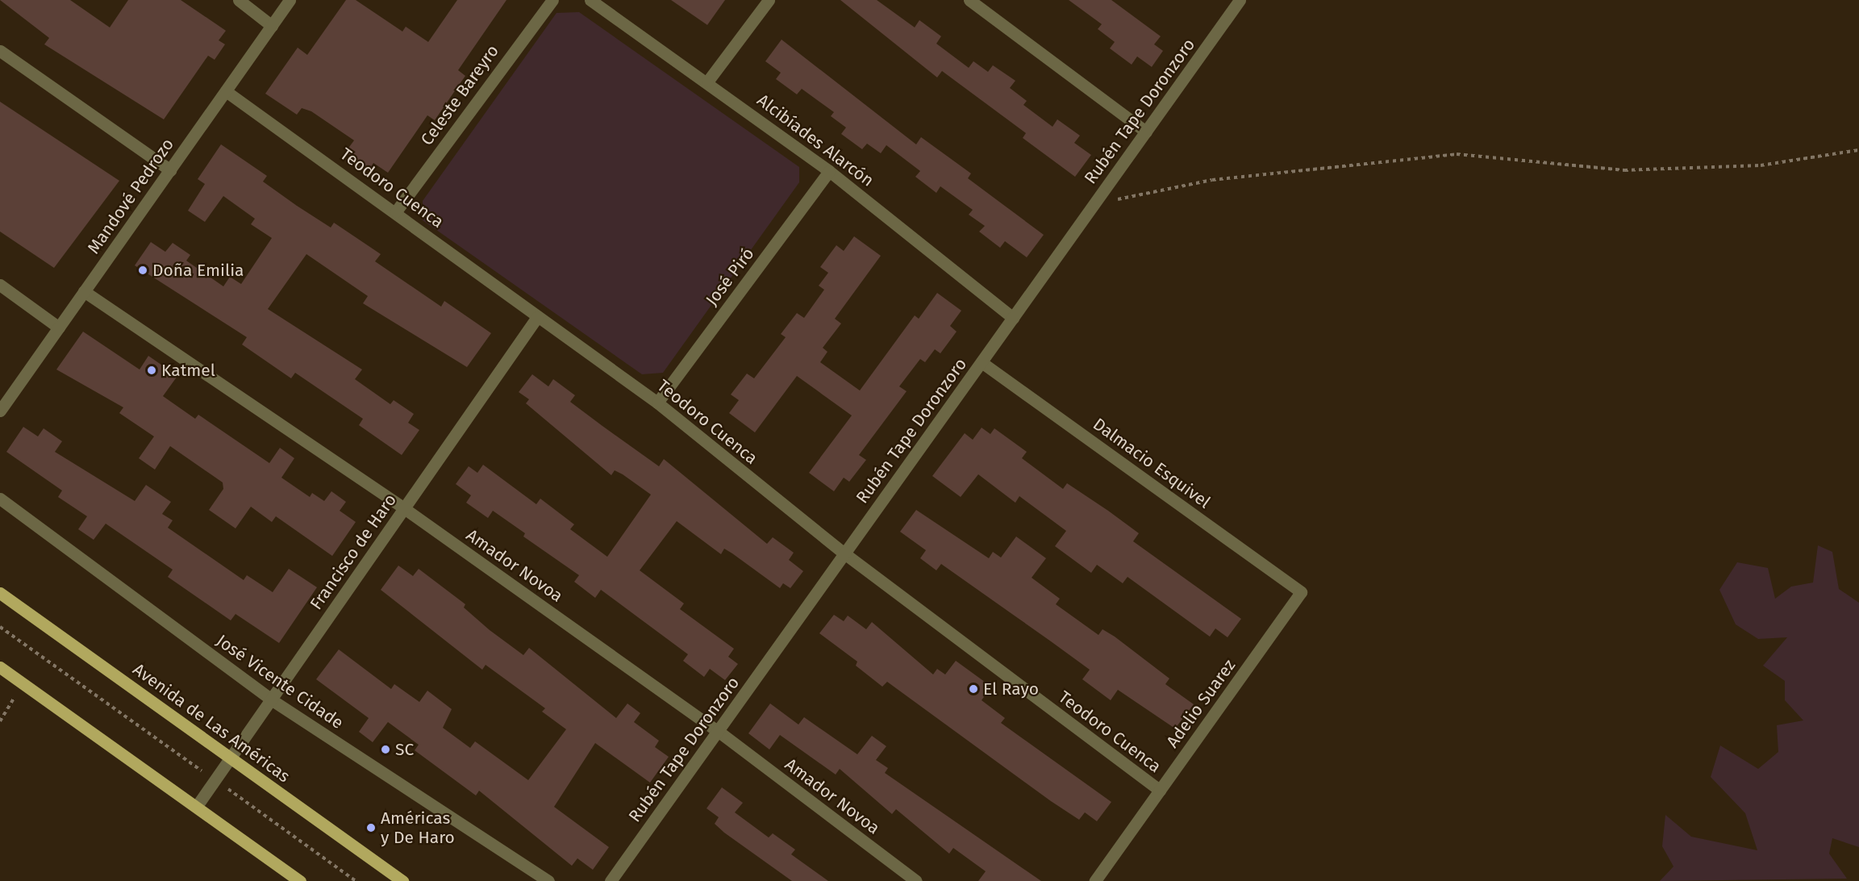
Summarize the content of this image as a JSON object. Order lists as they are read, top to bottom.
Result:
{
  "streets": {
    "main road": ["Avenida de Las Américas"],
    "street": [
      "Celeste Bareyro",
      "Rubén Tape Doronzoro",
      "Alcibíades Alarcón",
      "Teodoro Cuenca",
      "Mandové Pedrozo",
      "José Piró",
      "Dalmacio Esquivel",
      "Francisco de Haro",
      "Amador Novoa",
      "José Vicente Cidade",
      "Adelio Suarez"
    ]
  },
  "crossings": [
    ["Celeste Bareyro", "Teodoro Cuenca"],
    ["Rubén Tape Doronzoro", "Alcibíades Alarcón"],
    ["Rubén Tape Doronzoro", "Teodoro Cuenca"],
    ["Rubén Tape Doronzoro", "Dalmacio Esquivel"],
    ["Rubén Tape Doronzoro", "Amador Novoa"],
    ["Alcibíades Alarcón", "José Piró"],
    ["Teodoro Cuenca", "Mandové Pedrozo"],
    ["Teodoro Cuenca", "José Piró"],
    ["Teodoro Cuenca", "Francisco de Haro"],
    ["Teodoro Cuenca", "Adelio Suarez"],
    ["Mandové Pedrozo", "Amador Novoa"],
    ["Dalmacio Esquivel", "Adelio Suarez"],
    ["Francisco de Haro", "Amador Novoa"],
    ["Francisco de Haro", "José Vicente Cidade"],
    ["Francisco de Haro", "Avenida de Las Américas"]
  ],
  "places": [
    "Doña Emilia",
    "Katmel",
    "El Rayo",
    "SC",
    "Américas y De Haro"
  ]
}
